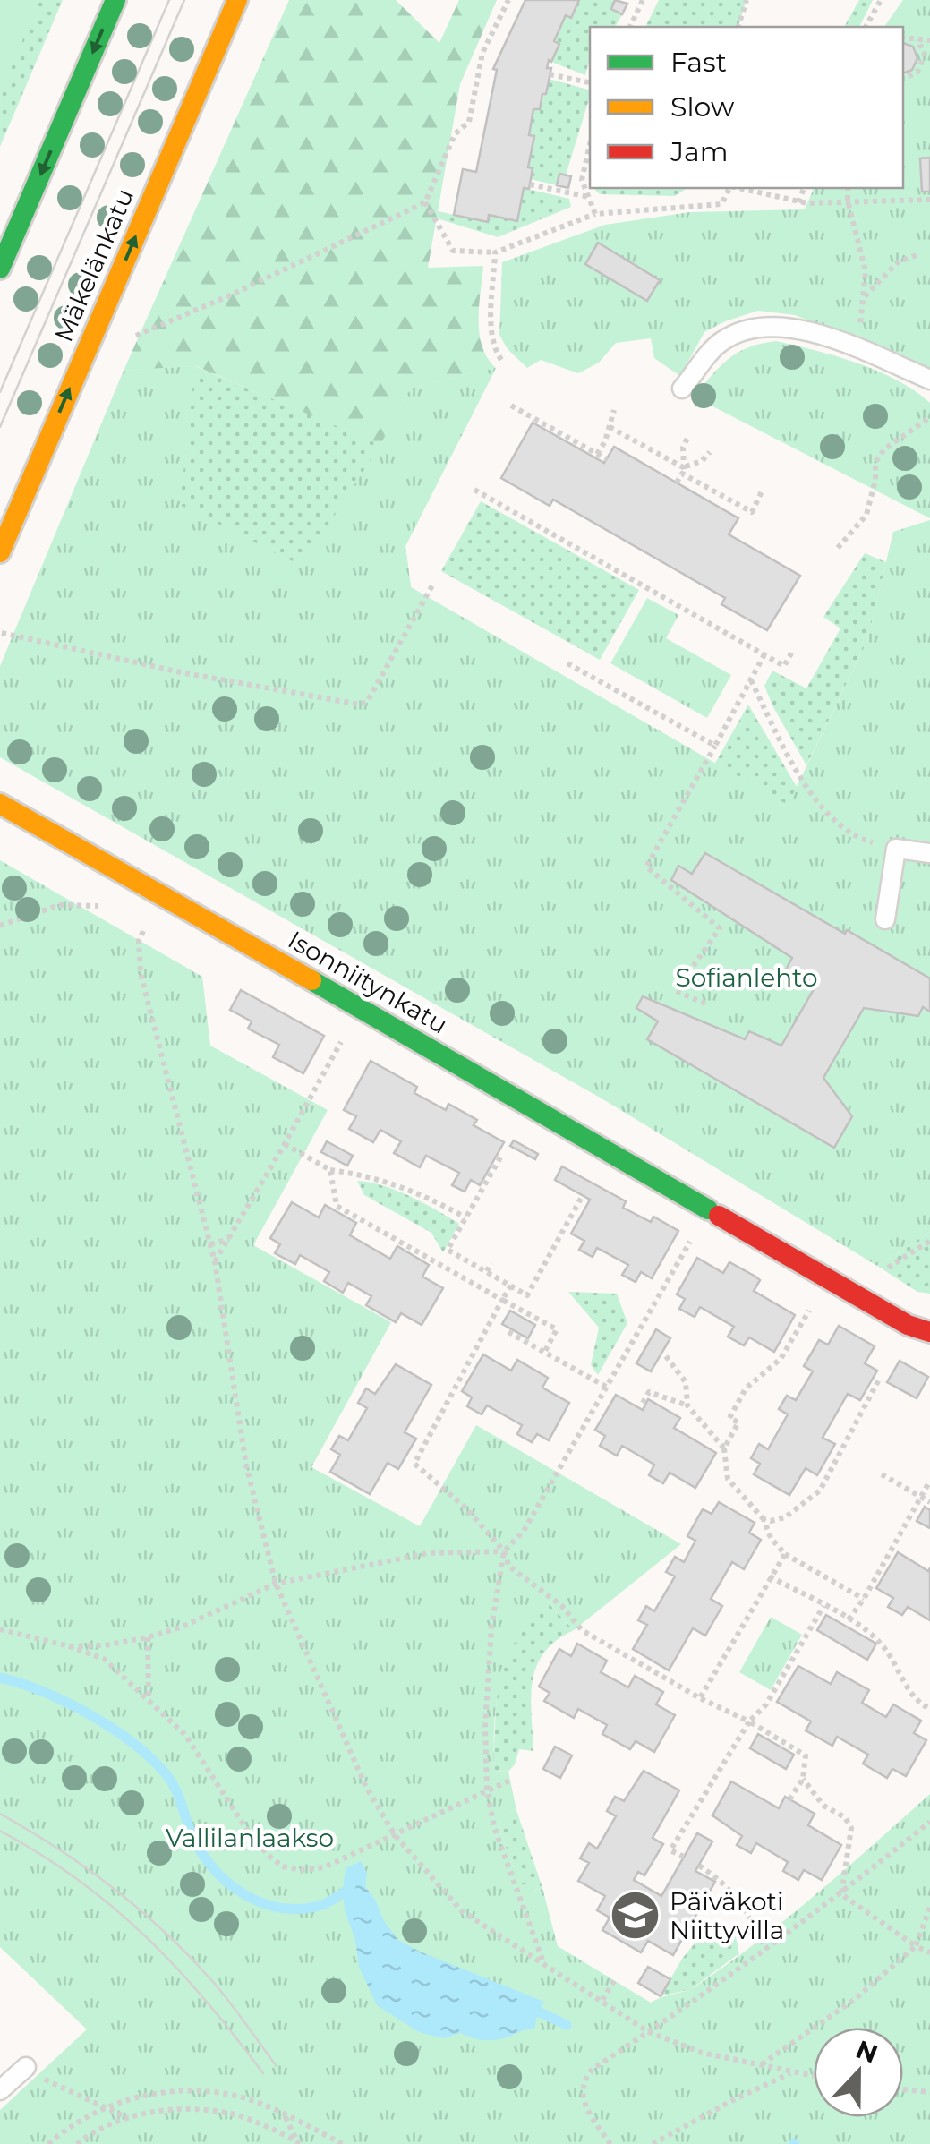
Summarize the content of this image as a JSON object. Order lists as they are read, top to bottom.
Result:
{
  "streets": {
    "street": ["Mäkelänkatu", "Isonniitynkatu"]
  },
  "parks": ["Sofianlehto", "Vallilanlaakso"],
  "places": {
    "school or university": ["Päiväkoti Niittyvilla"]
  },
  "legend": ["Fast", "Slow", "Jam"],
  "north": "top"
}
